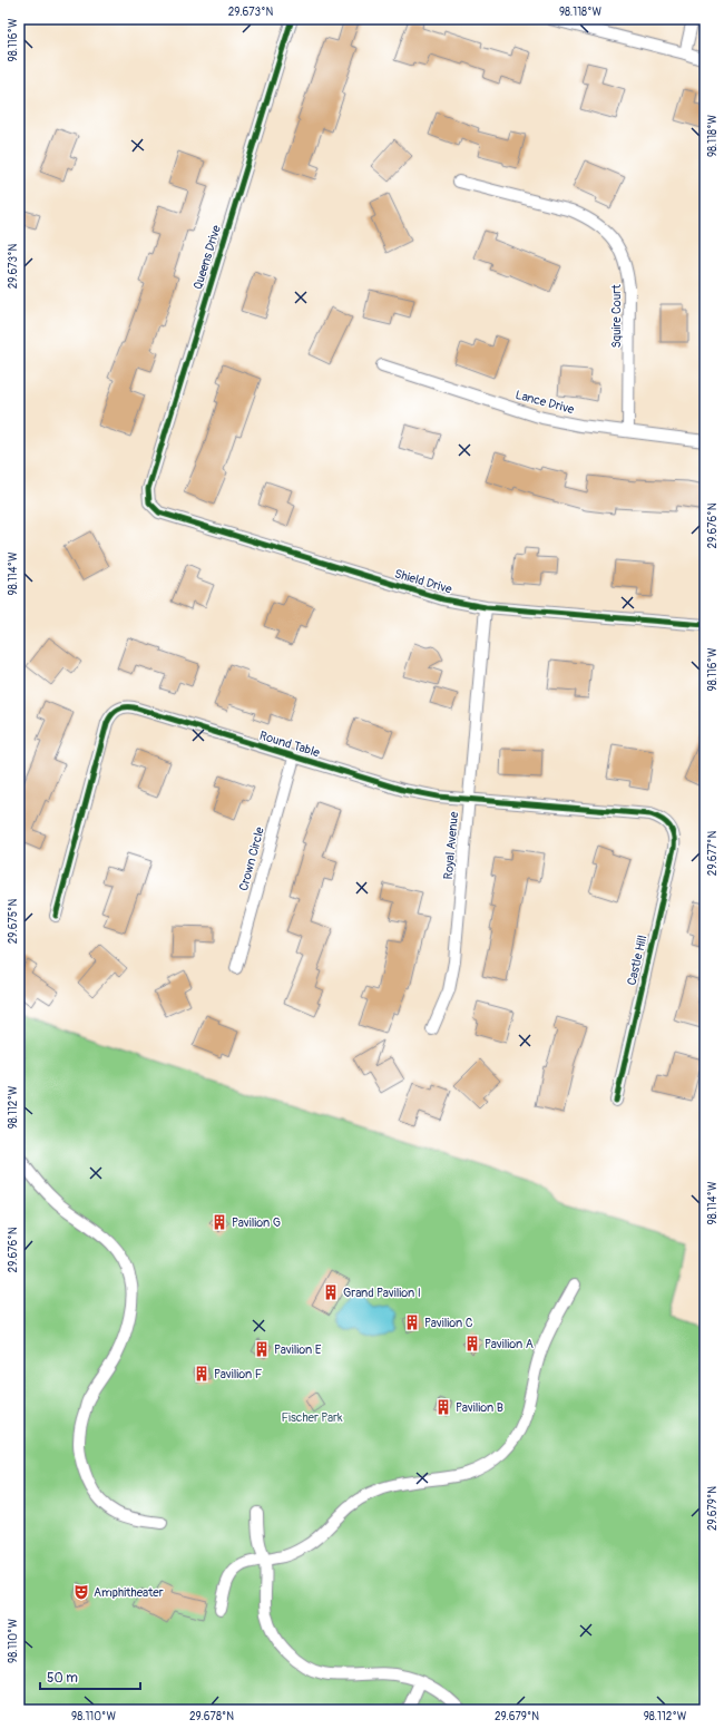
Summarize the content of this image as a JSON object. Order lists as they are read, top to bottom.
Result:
{
  "streets": {
    "street": [
      "Queens Drive",
      "Squire Court",
      "Lance Drive",
      "Shield Drive",
      "Round Table",
      "Royal Avenue",
      "Crown Circle",
      "Castle Hill"
    ]
  },
  "crossings": [
    ["Queens Drive", "Shield Drive"],
    ["Squire Court", "Lance Drive"],
    ["Shield Drive", "Royal Avenue"],
    ["Round Table", "Royal Avenue"],
    ["Round Table", "Crown Circle"],
    ["Round Table", "Castle Hill"]
  ],
  "parks": ["Fischer Park"],
  "places": {
    "building": [
      "Pavilion G",
      "Grand Pavilion I",
      "Pavilion C",
      "Pavilion A",
      "Pavilion E",
      "Pavilion F",
      "Pavilion B"
    ],
    "theatre": ["Amphitheater"]
  },
  "scale_bar": "50 m",
  "coordinates": [
    "29.673°N",
    "98.118°W",
    "98.116°W",
    "29.676°N",
    "98.114°W",
    "29.677°N",
    "29.675°N",
    "98.112°W",
    "29.679°N",
    "98.110°W",
    "29.678°N"
  ]
}
